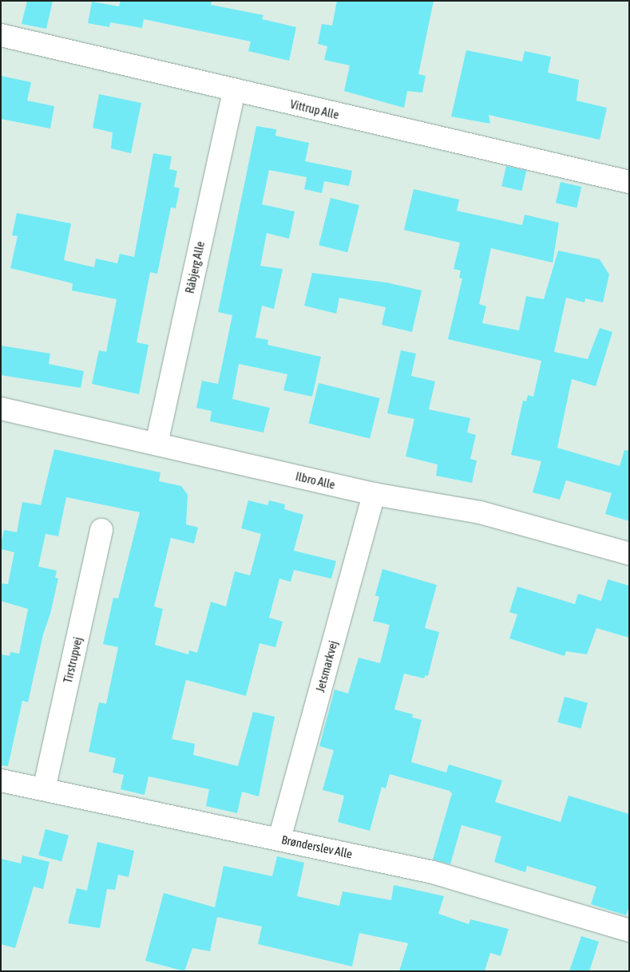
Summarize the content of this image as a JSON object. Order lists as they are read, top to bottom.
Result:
{
  "streets": {
    "street": [
      "Vittrup Alle",
      "Råbjerg Alle",
      "Ilbro Alle",
      "Tirstrupvej",
      "Jetsmarkvej",
      "Brønderslev Alle"
    ]
  },
  "crossings": [
    ["Vittrup Alle", "Råbjerg Alle"],
    ["Råbjerg Alle", "Ilbro Alle"],
    ["Ilbro Alle", "Jetsmarkvej"],
    ["Tirstrupvej", "Brønderslev Alle"],
    ["Jetsmarkvej", "Brønderslev Alle"]
  ]
}
